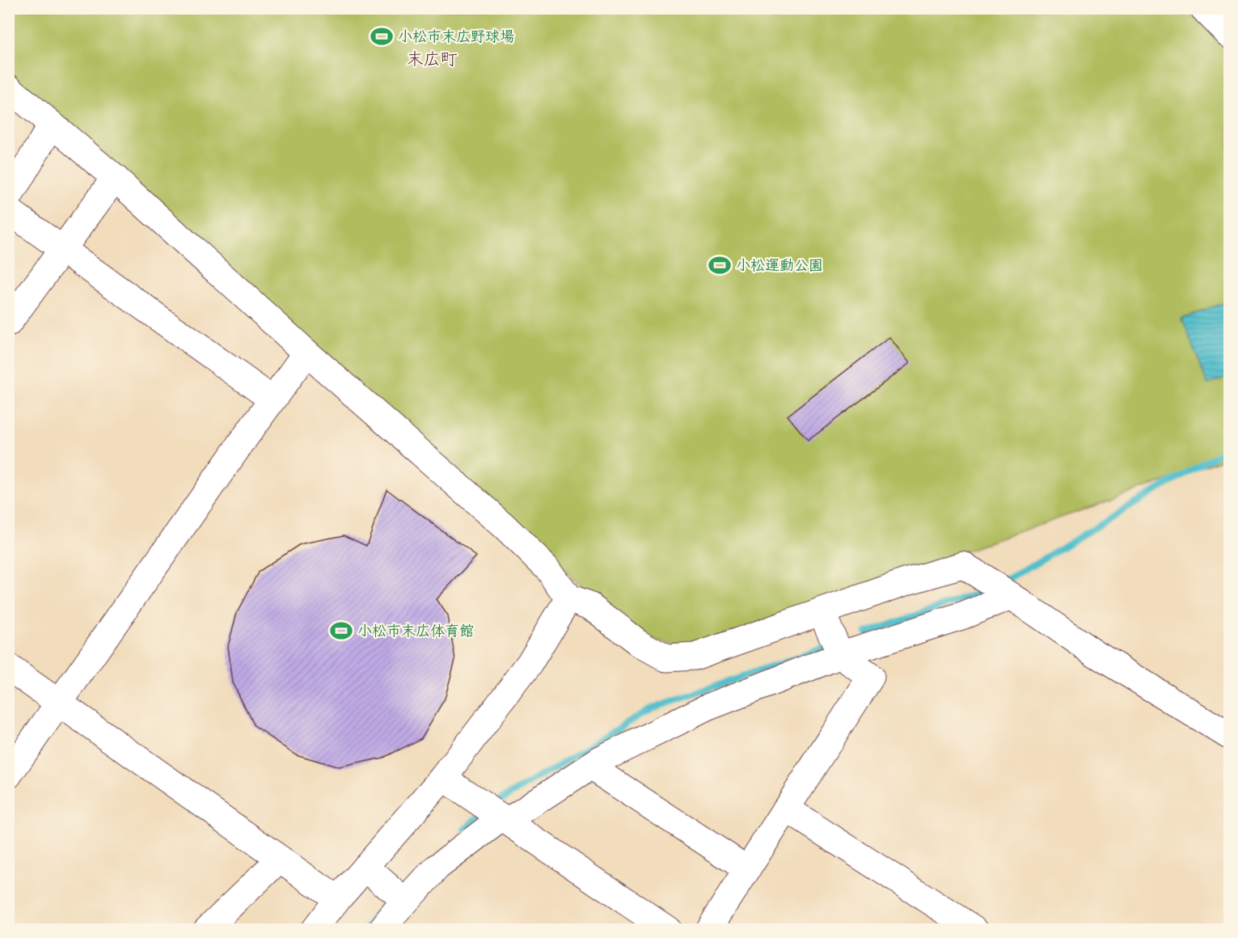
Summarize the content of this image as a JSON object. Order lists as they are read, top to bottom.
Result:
{
  "districts": ["末広町"],
  "places": {
    "sports": ["小松市末広野球場", "小松運動公園", "小松市末広体育館"]
  }
}
